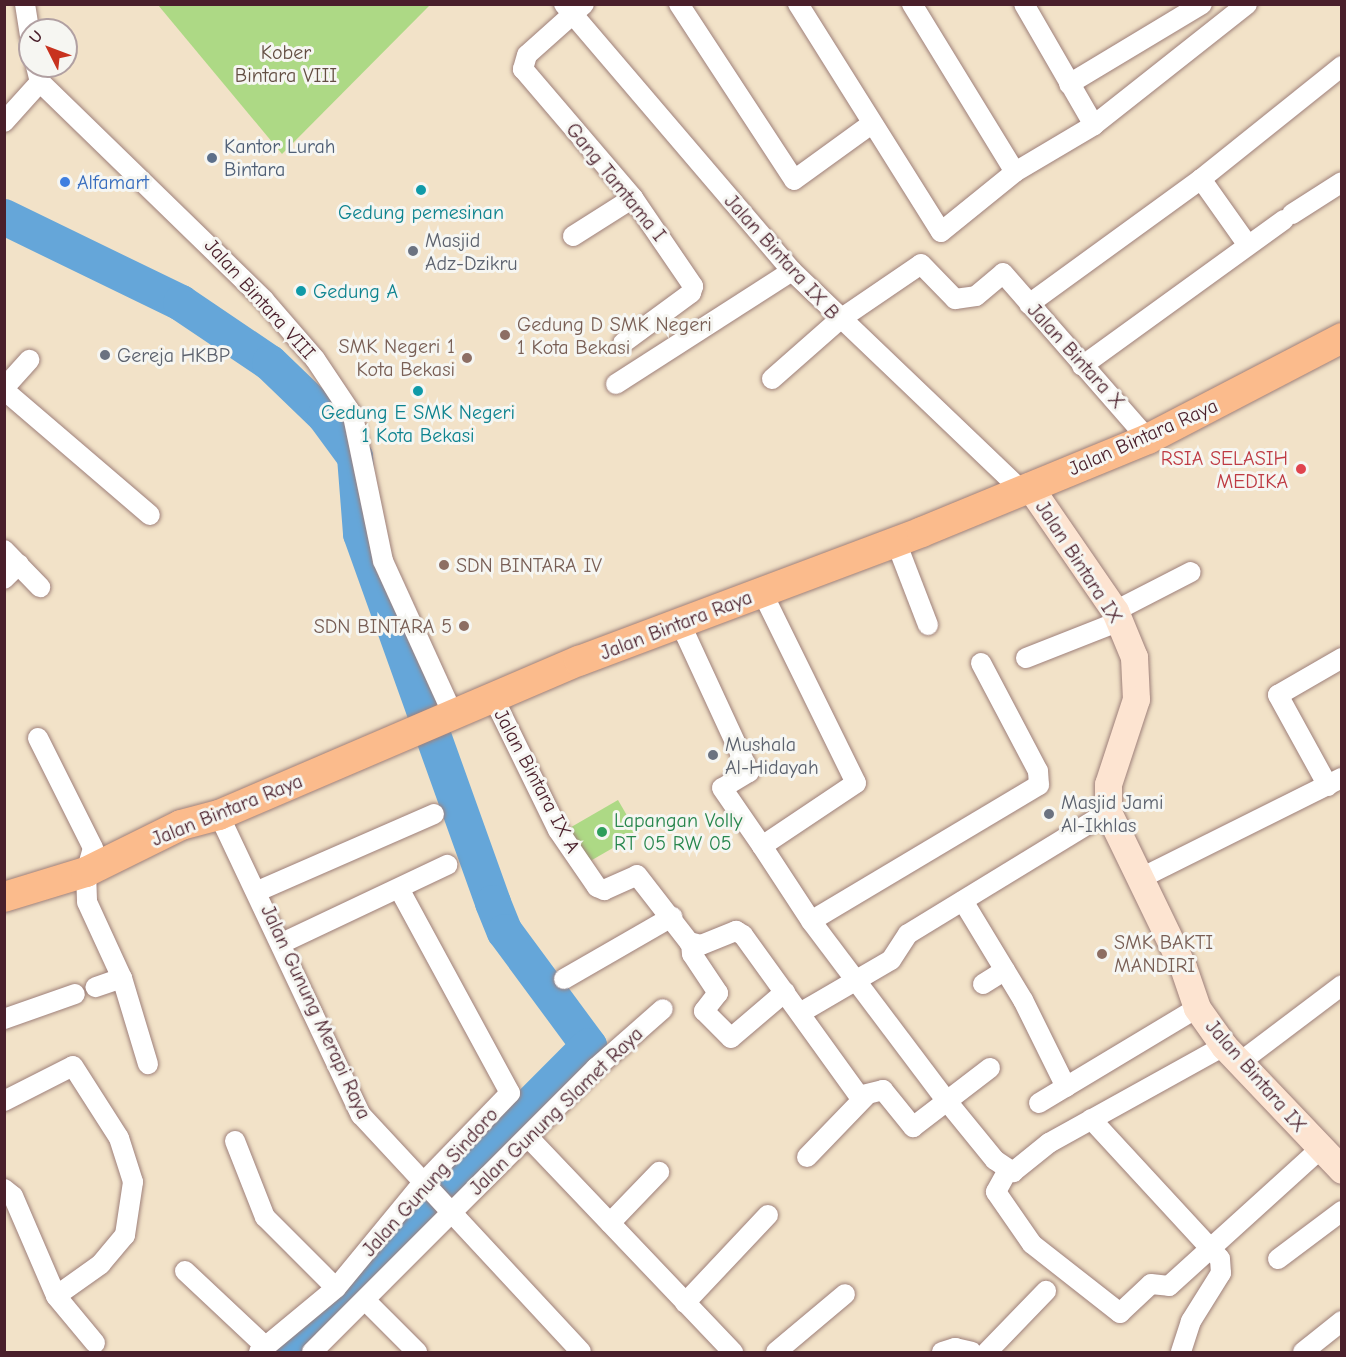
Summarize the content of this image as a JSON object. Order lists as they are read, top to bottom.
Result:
{
  "streets": {
    "main road": ["Jalan Bintara Raya"],
    "street": [
      "Gang Tamtama I",
      "Jalan Bintara IX B",
      "Jalan Bintara VIII",
      "Jalan Bintara X",
      "Jalan Bintara IX",
      "Jalan Bintara IX A",
      "Jalan Gunung Merapi Raya",
      "Jalan Gunung Slamet Raya",
      "Jalan Gunung Sindoro"
    ]
  },
  "crossings": [
    ["Gang Tamtama I", "Jalan Bintara IX B"],
    ["Jalan Bintara IX B", "Jalan Bintara X"],
    ["Jalan Bintara IX B", "Jalan Bintara Raya"],
    ["Jalan Bintara IX B", "Jalan Bintara IX"],
    ["Jalan Bintara VIII", "Jalan Bintara Raya"],
    ["Jalan Bintara X", "Jalan Bintara Raya"],
    ["Jalan Bintara Raya", "Jalan Bintara IX"],
    ["Jalan Bintara Raya", "Jalan Bintara IX A"],
    ["Jalan Bintara Raya", "Jalan Gunung Merapi Raya"],
    ["Jalan Gunung Merapi Raya", "Jalan Gunung Slamet Raya"],
    ["Jalan Gunung Merapi Raya", "Jalan Gunung Sindoro"]
  ],
  "parks": ["Kober Bintara VIII"],
  "places": [
    "Kantor Lurah Bintara",
    "Alfamart",
    "Gedung pemesinan",
    "Masjid Adz-Dzikru",
    "Gedung A",
    "Gedung D SMK Negeri 1 Kota Bekasi",
    "Gereja HKBP",
    "SMK Negeri 1 Kota Bekasi",
    "Gedung E SMK Negeri 1 Kota Bekasi",
    "RSIA SELASIH MEDIKA",
    "SDN BINTARA IV",
    "SDN BINTARA 5",
    "Mushala Al-Hidayah",
    "Masjid Jami Al-Ikhlas",
    "Lapangan Volly RT 05 RW 05",
    "SMK BAKTI MANDIRI"
  ],
  "north": "top left"
}
